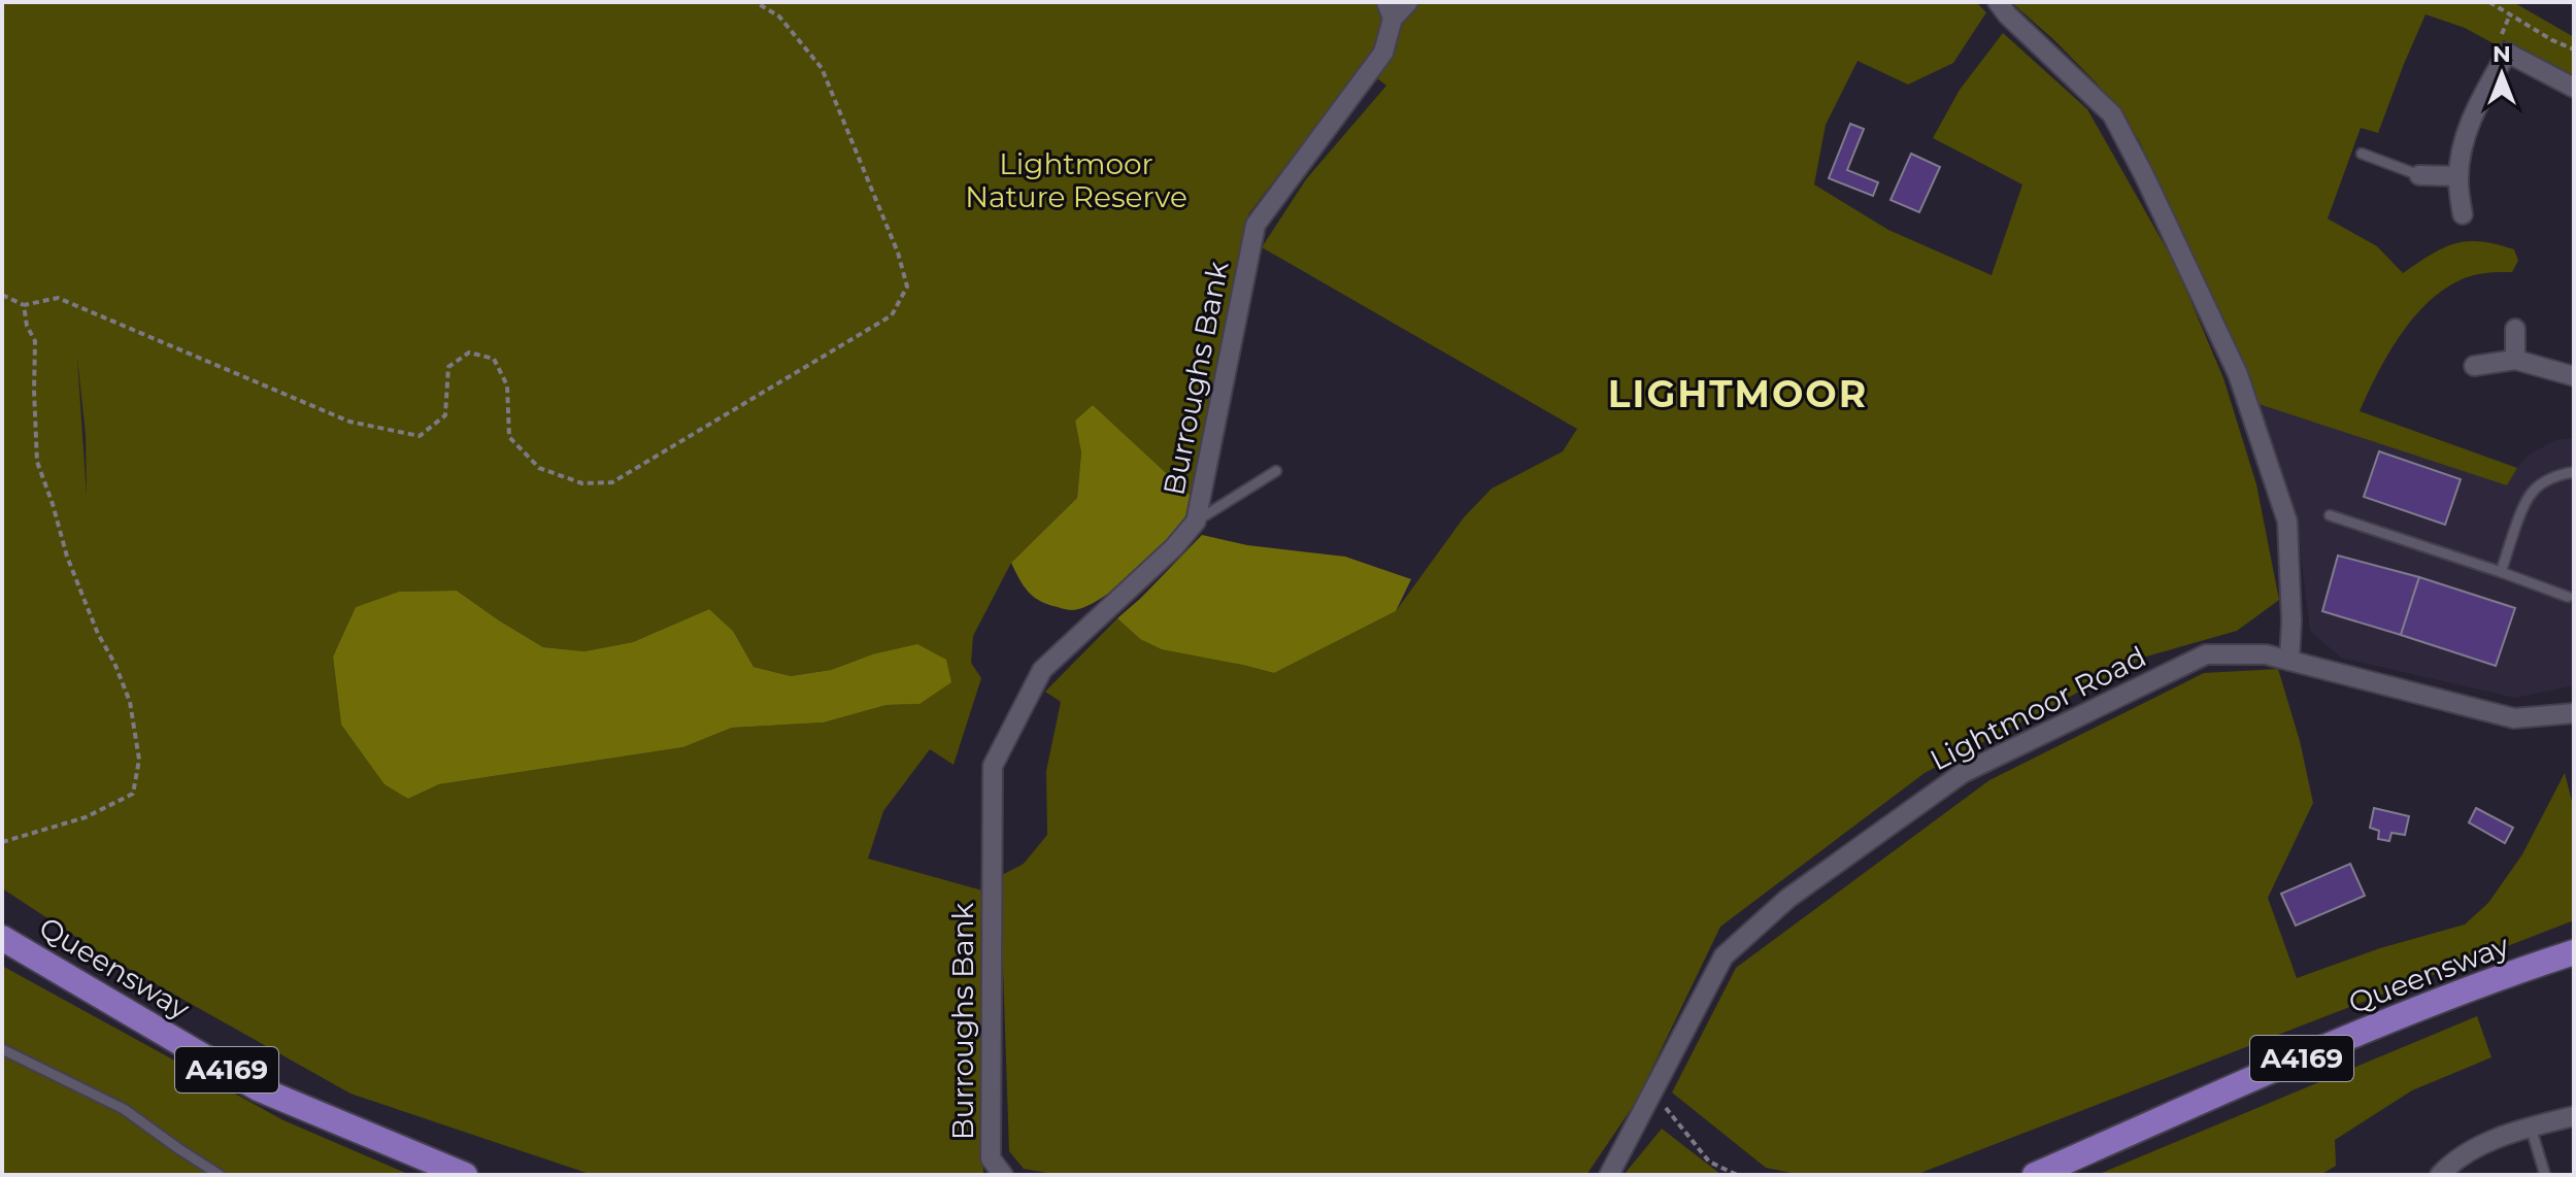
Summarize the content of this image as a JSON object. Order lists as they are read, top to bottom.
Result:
{
  "streets": {
    "main road": ["Queensway", "A4169"],
    "street": ["Burroughs Bank", "Lightmoor Road"]
  },
  "districts": ["LIGHTMOOR"],
  "parks": ["Lightmoor Nature Reserve"],
  "north": "top"
}
